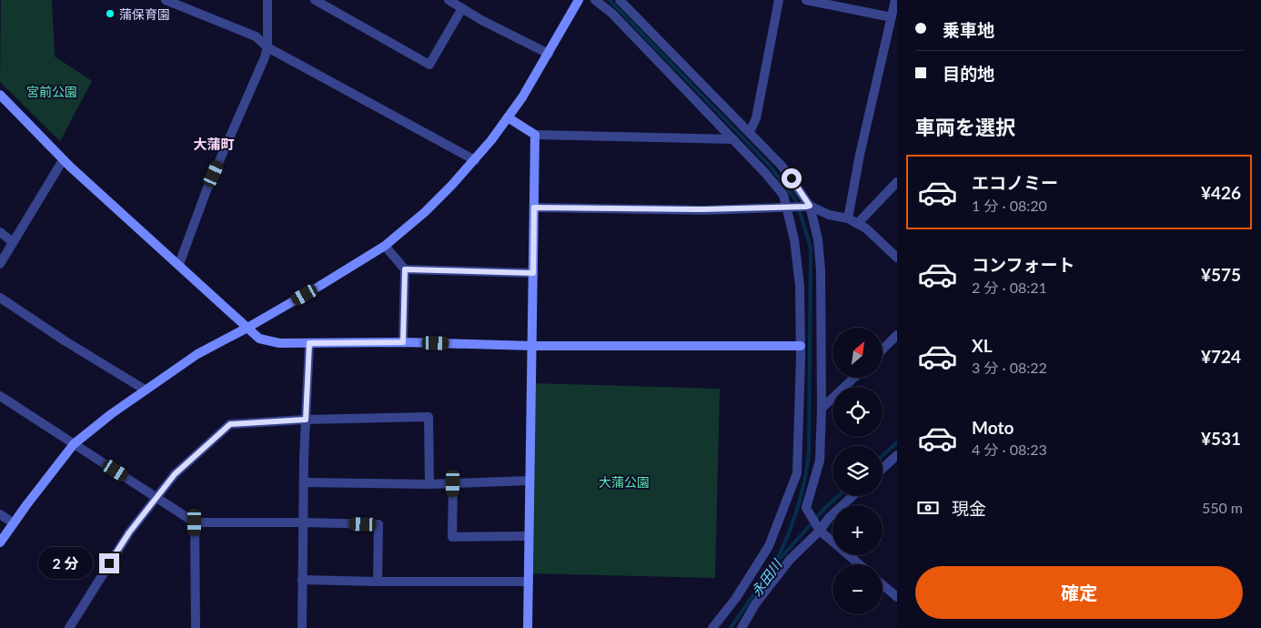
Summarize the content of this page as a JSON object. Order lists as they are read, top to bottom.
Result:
{
  "districts": ["大蒲町"],
  "water": ["永田川"],
  "parks": ["宮前公園", "大蒲公園"],
  "places": ["蒲保育園"],
  "north": "top right",
  "page": {
    "banner": ["乗車地", "目的地"],
    "heading": "車両を選択",
    "list": [
      {
        "name": "エコノミー",
        "note": "1 分 · 08:20",
        "value": "¥426"
      },
      {
        "name": "コンフォート",
        "note": "2 分 · 08:21",
        "value": "¥575"
      },
      {
        "name": "XL",
        "note": "3 分 · 08:22",
        "value": "¥724"
      },
      {
        "name": "Moto",
        "note": "4 分 · 08:23",
        "value": "¥531"
      }
    ],
    "map_buttons": ["+", "−"],
    "pay": ["現金", "550 m"],
    "bubble": "2 分",
    "buttons": "確定"
  }
}
